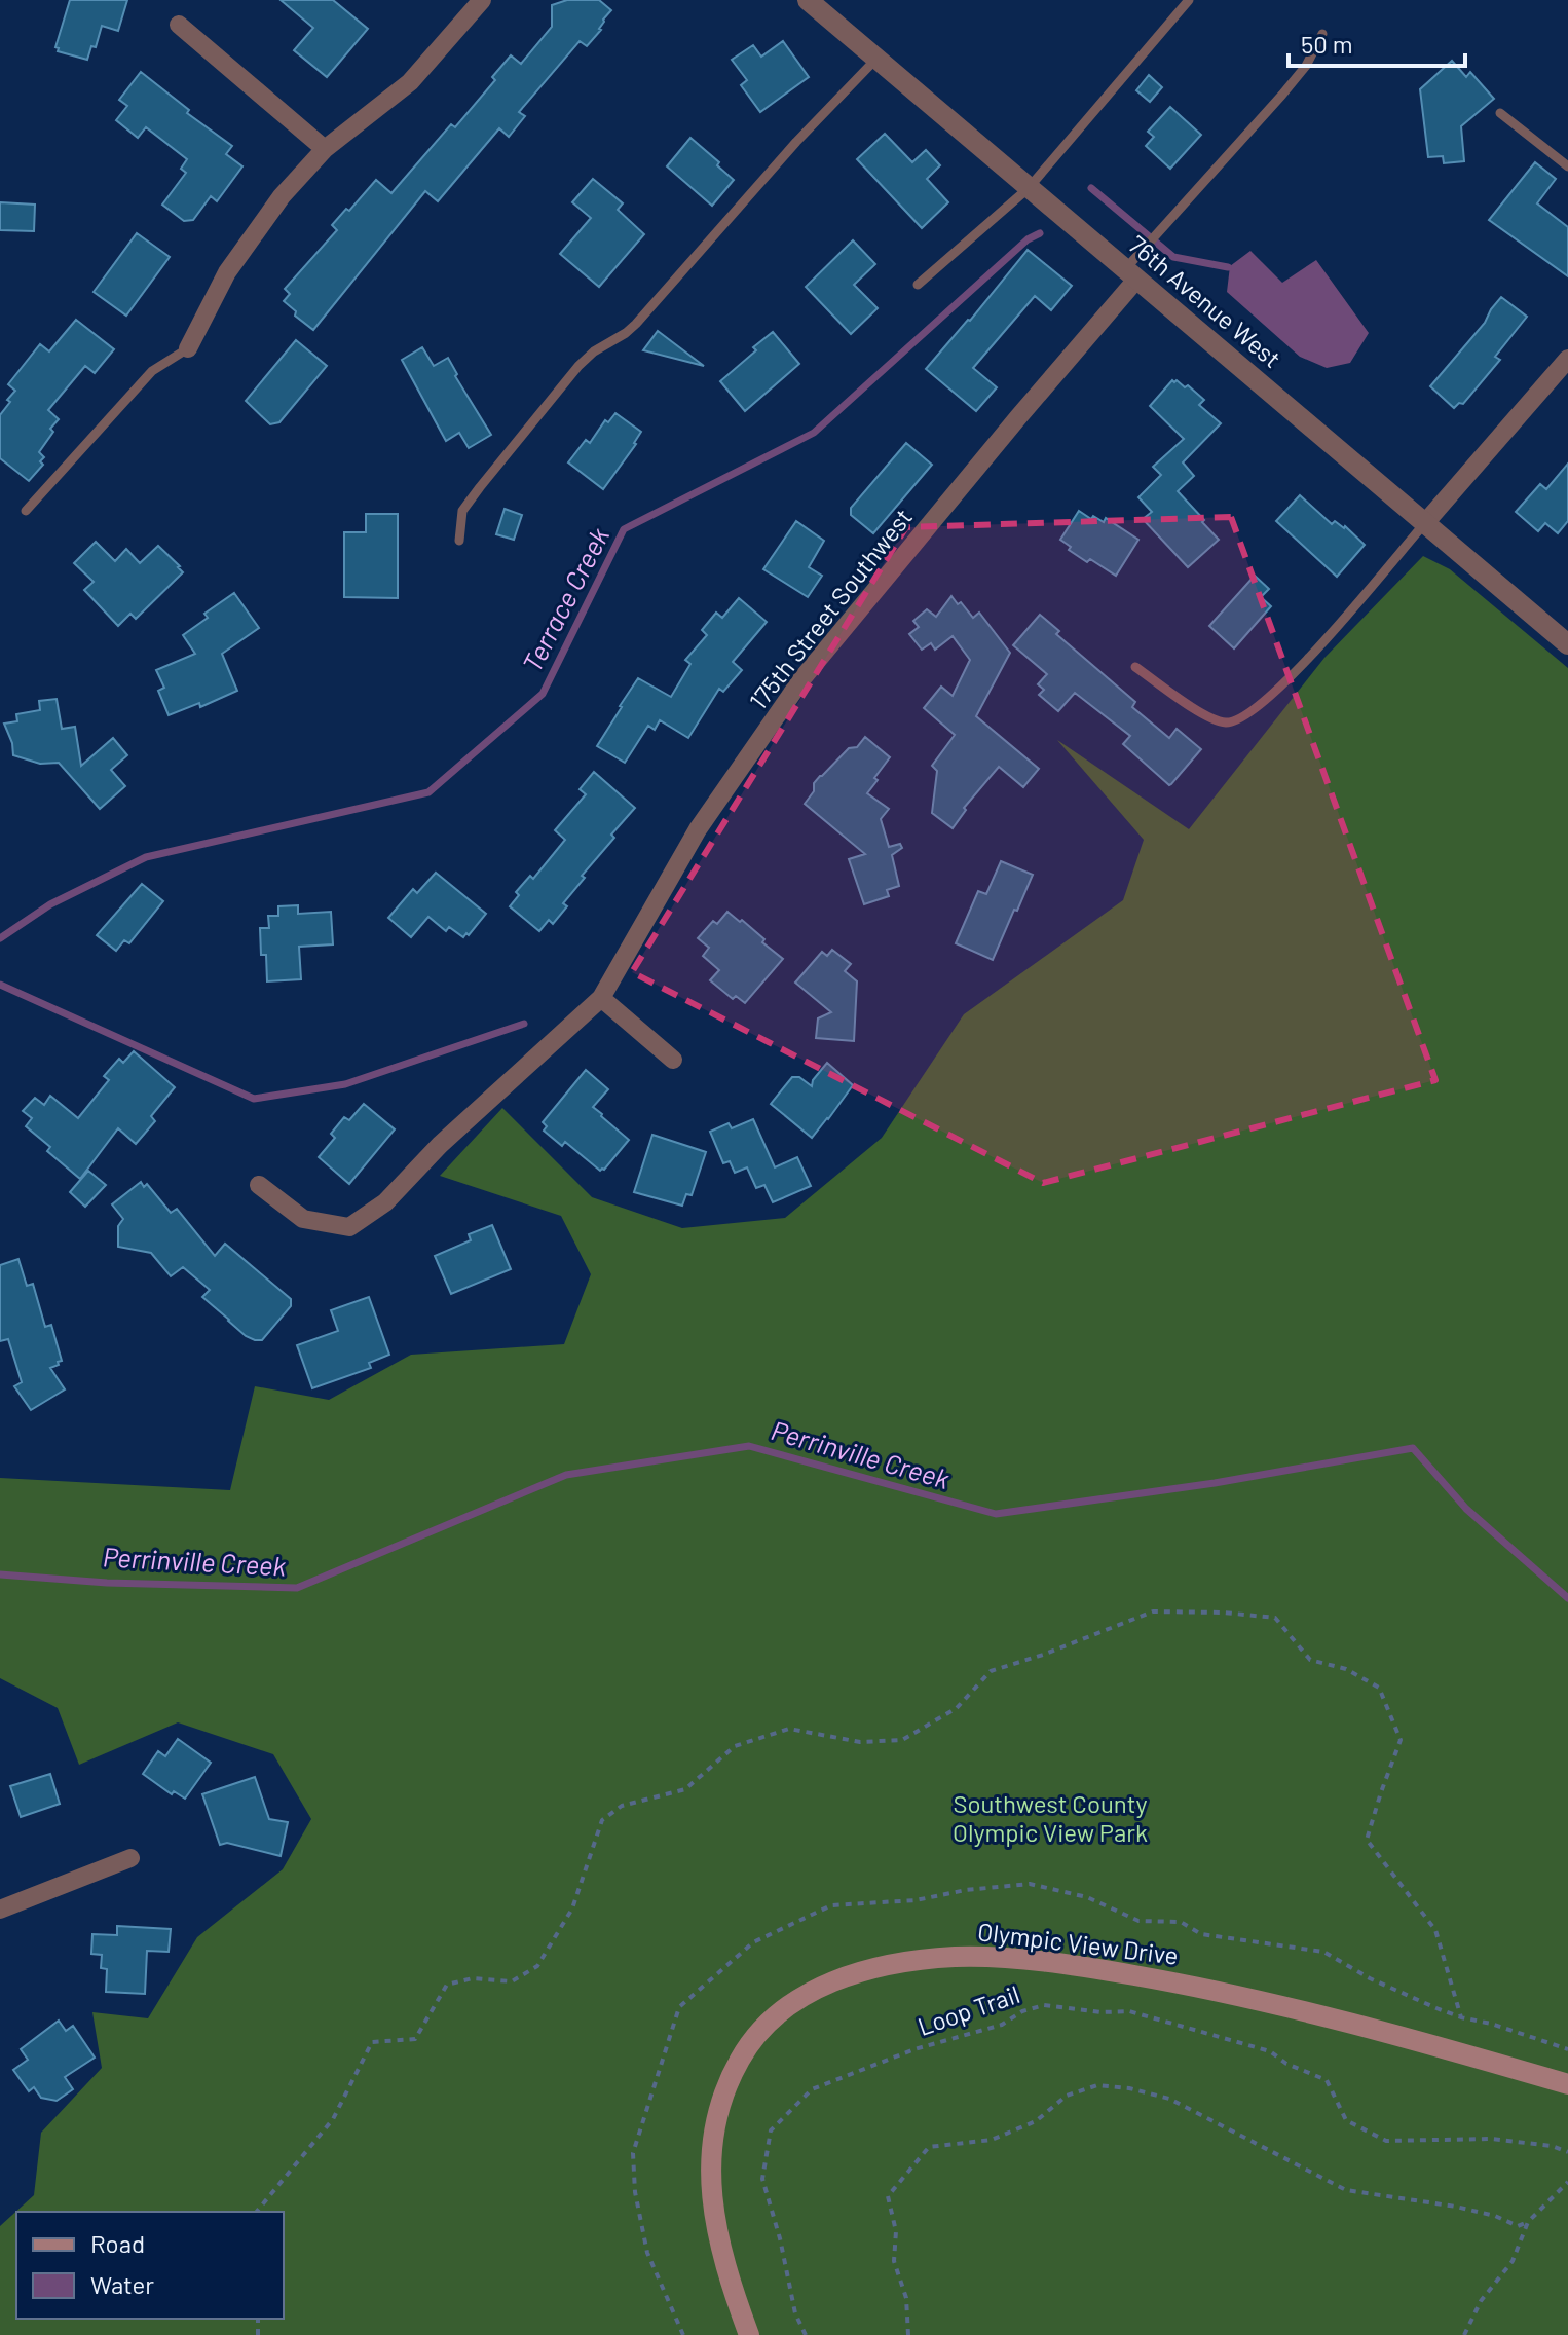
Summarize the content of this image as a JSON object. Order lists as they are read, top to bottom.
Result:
{
  "streets": {
    "main road": ["Olympic View Drive"],
    "street": ["76th Avenue West", "175th Street Southwest"],
    "path": ["Loop Trail"]
  },
  "crossings": [
    ["76th Avenue West", "175th Street Southwest"]
  ],
  "water": ["Terrace Creek", "Perrinville Creek"],
  "parks": ["Southwest County Olympic View Park"],
  "legend": ["Road", "Water"],
  "scale_bar": "50 m"
}
